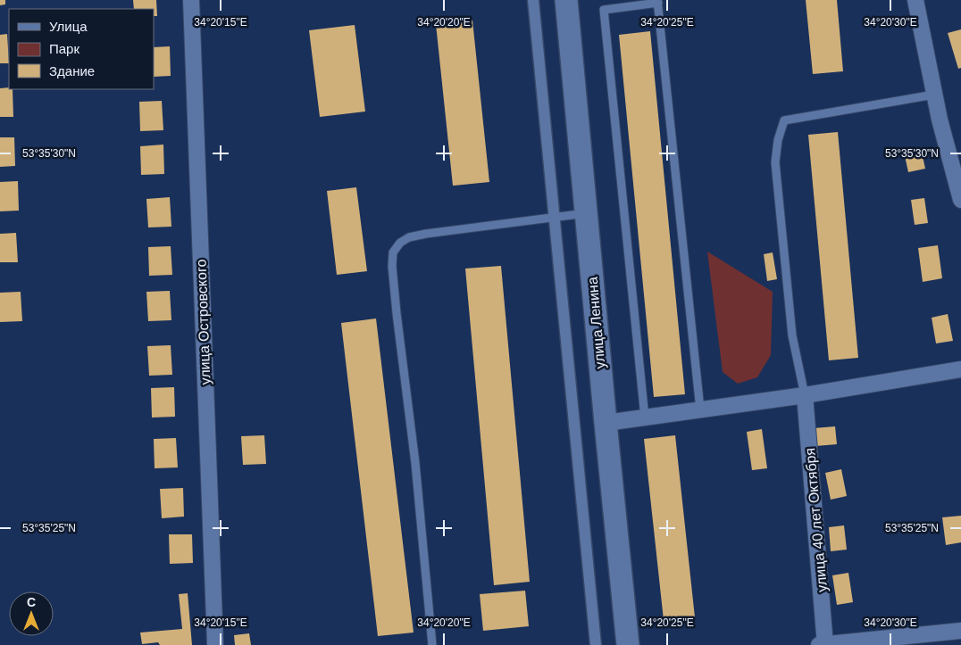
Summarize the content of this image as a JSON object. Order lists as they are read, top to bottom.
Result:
{
  "streets": {
    "main road": ["улица Ленина"],
    "street": ["улица Островского", "улица 40 лет Октября"]
  },
  "legend": ["Улица", "Парк", "Здание"],
  "north": "top",
  "coordinates": [
    "34°20'15\"E",
    "34°20'20\"E",
    "34°20'25\"E",
    "34°20'30\"E",
    "53°35'30\"N",
    "53°35'25\"N"
  ]
}
